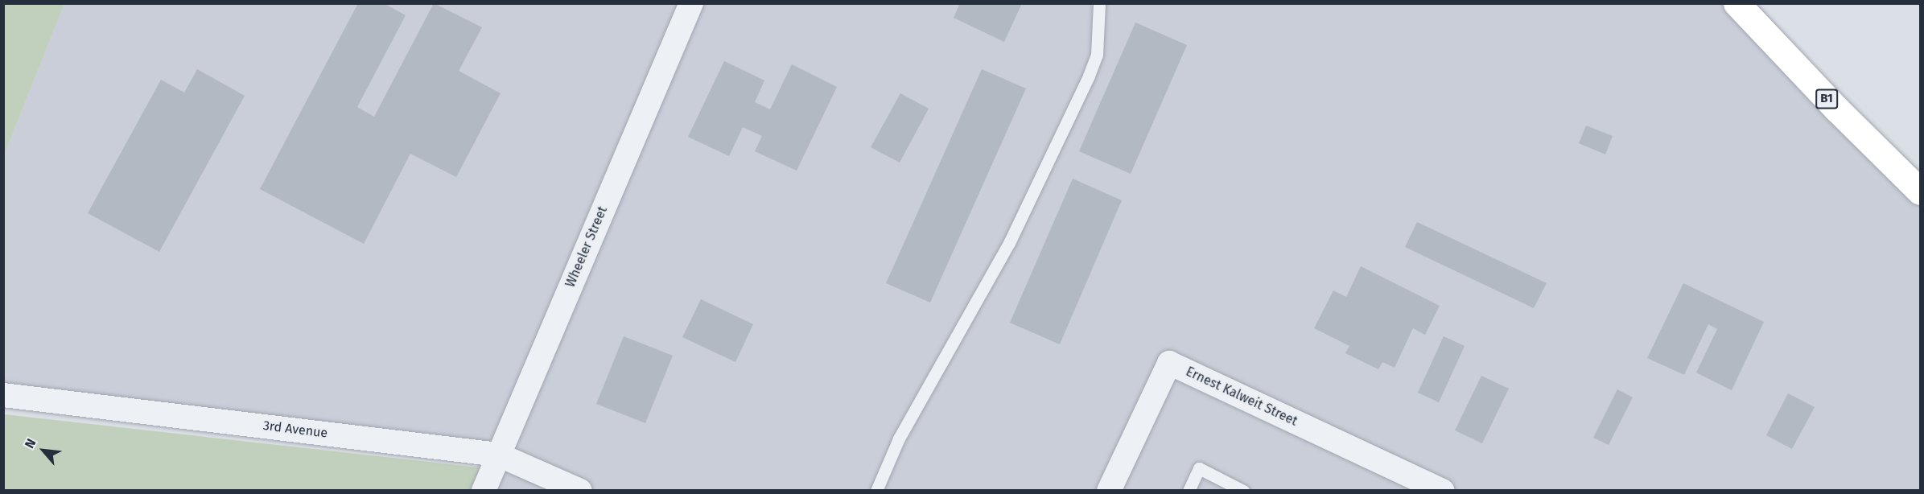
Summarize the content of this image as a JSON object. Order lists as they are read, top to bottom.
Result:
{
  "streets": {
    "highway": ["B1"],
    "street": ["Wheeler Street", "Ernest Kalweit Street", "3rd Avenue"]
  },
  "crossings": [
    ["Wheeler Street", "3rd Avenue"]
  ],
  "north": "top left"
}
